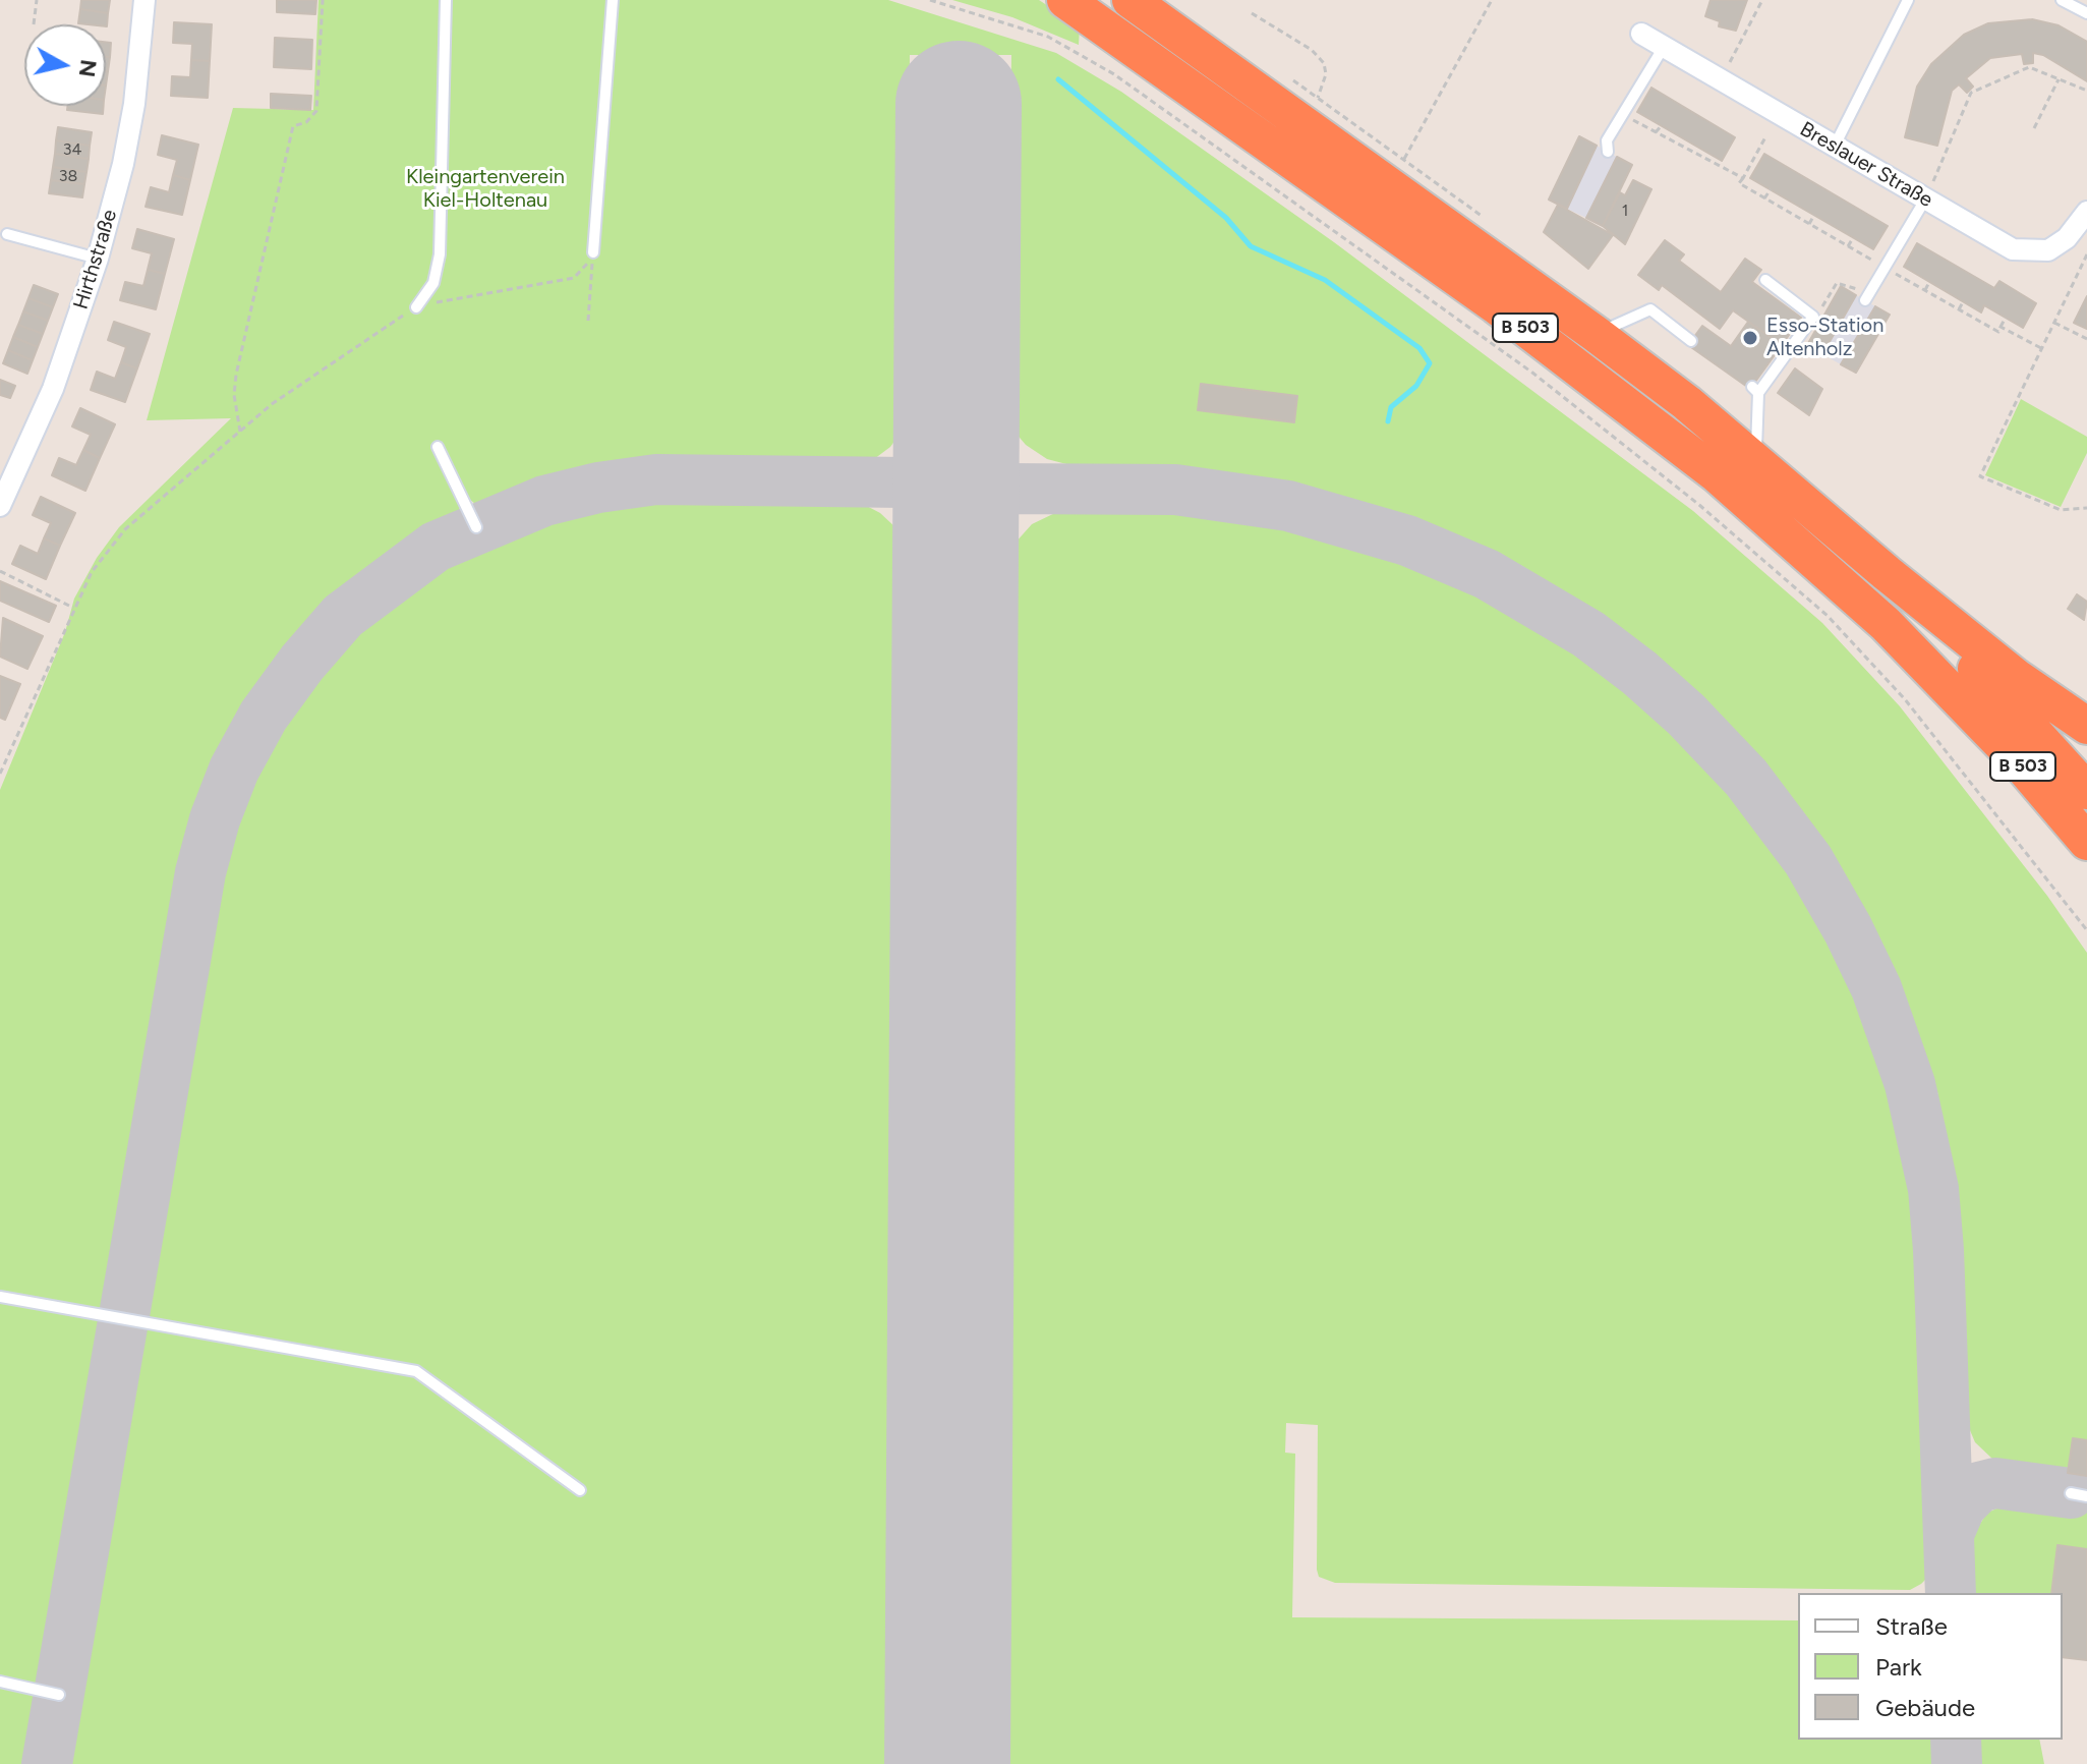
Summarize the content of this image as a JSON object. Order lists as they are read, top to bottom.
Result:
{
  "streets": {
    "highway": ["B 503"],
    "street": ["Breslauer Straße", "Hirthstraße"]
  },
  "parks": ["Kleingartenverein Kiel-Holtenau"],
  "places": ["Esso-Station Altenholz"],
  "house_numbers": ["34", "38", "1"],
  "legend": ["Straße", "Park", "Gebäude"],
  "north": "right"
}
